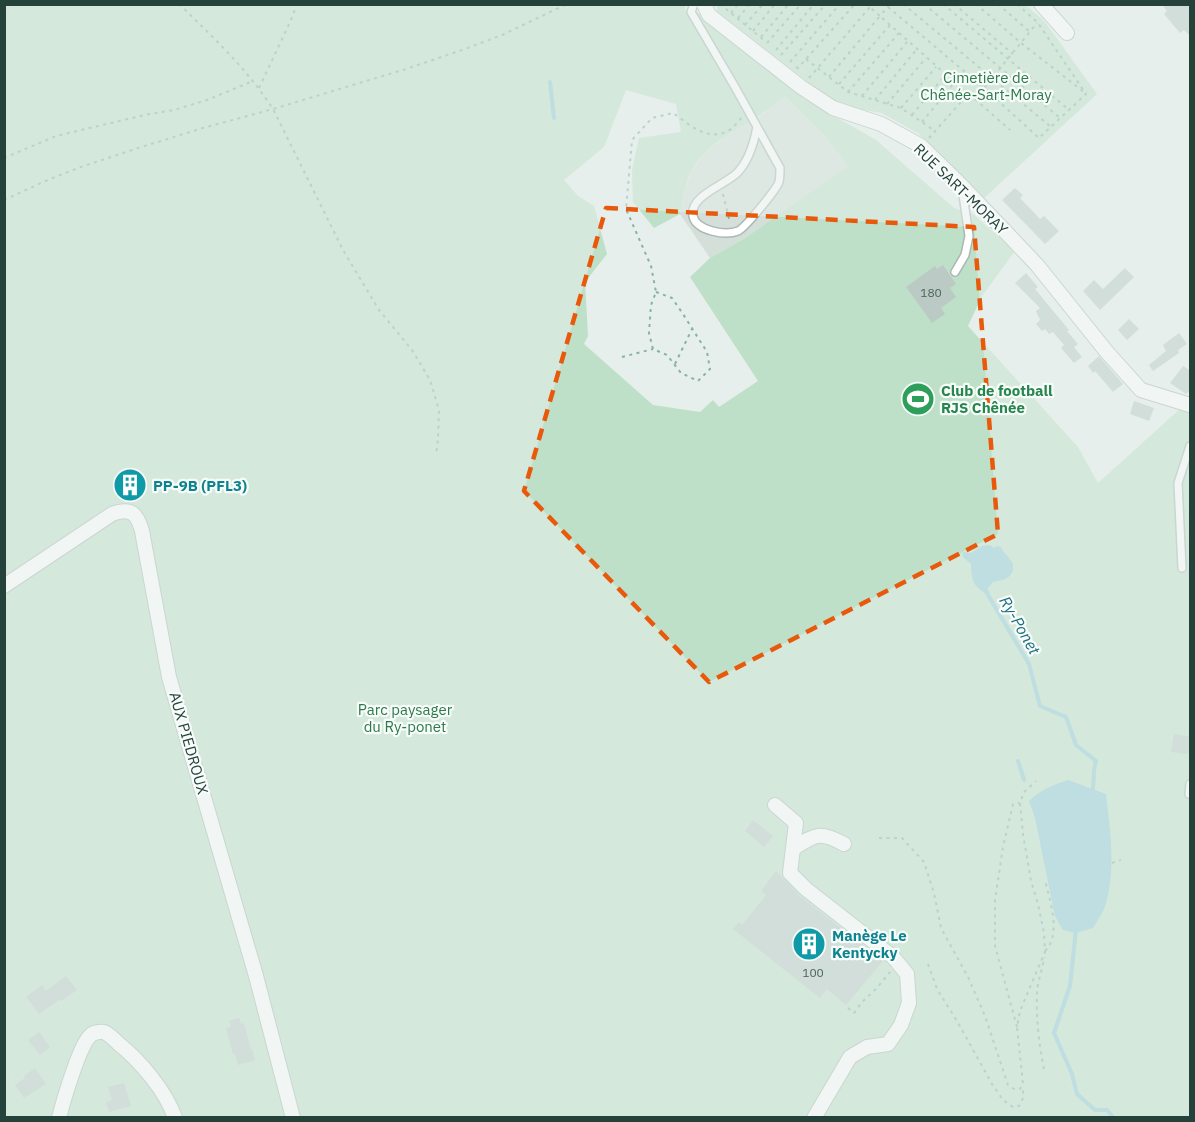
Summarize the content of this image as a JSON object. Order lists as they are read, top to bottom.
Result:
{
  "streets": {
    "street": ["RUE SART-MORAY", "AUX PIEDROUX"]
  },
  "water": ["Ry-Ponet"],
  "parks": ["Cimetière de Chênée-Sart-Moray", "Parc paysager du Ry-ponet"],
  "places": {
    "sports": ["Club de football RJS Chênée"],
    "building": ["PP-9B (PFL3)", "Manège Le Kentycky"]
  },
  "house_numbers": ["180", "100"]
}
